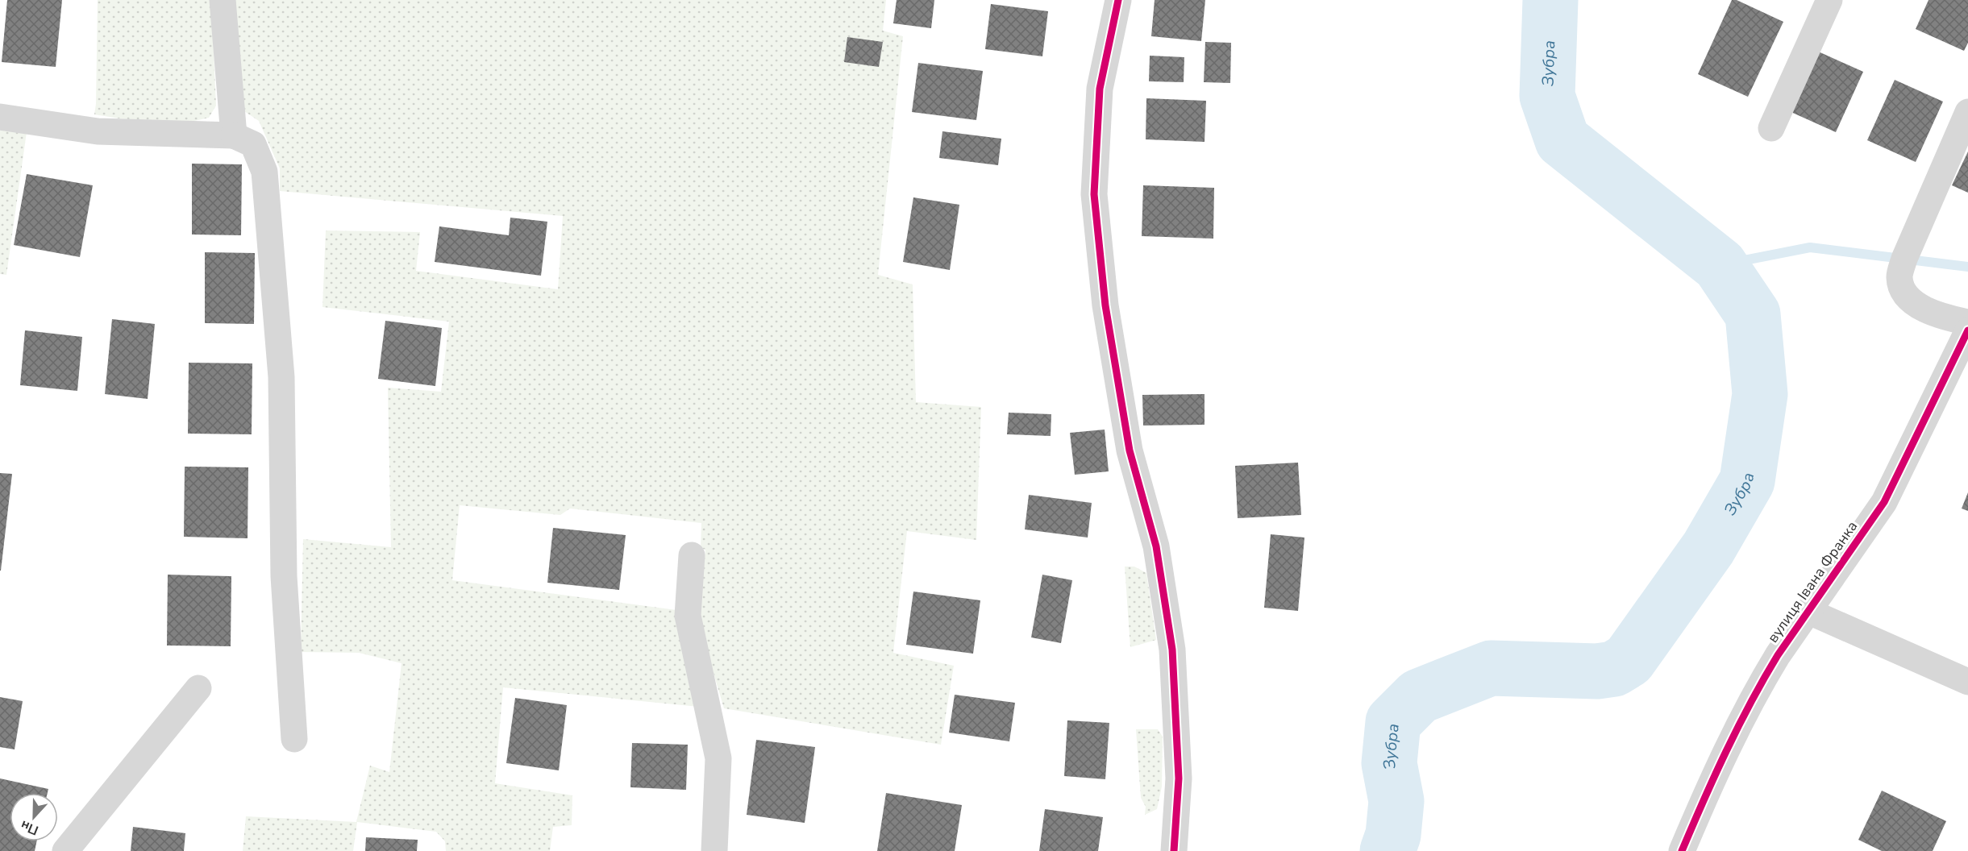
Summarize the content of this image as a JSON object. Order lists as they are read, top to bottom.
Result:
{
  "streets": {
    "street": ["вулиця Івана Франка"]
  },
  "water": ["Зубра"],
  "north": "bottom"
}
